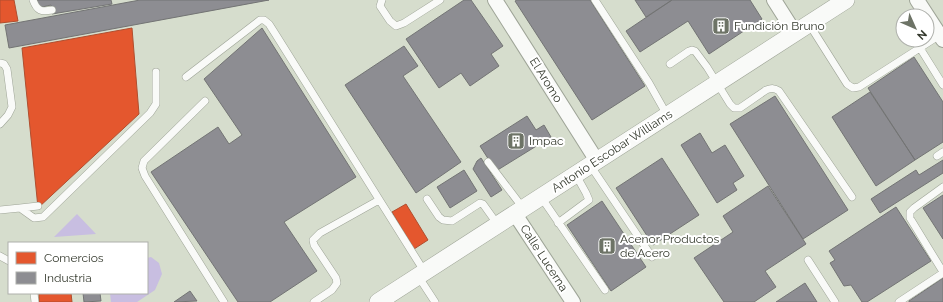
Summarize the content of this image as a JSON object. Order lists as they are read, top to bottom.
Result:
{
  "streets": {
    "street": ["El Aromo", "Antonio Escobar Williams", "Calle Lucerna"]
  },
  "crossings": [
    ["El Aromo", "Antonio Escobar Williams"],
    ["Antonio Escobar Williams", "Calle Lucerna"]
  ],
  "places": {
    "building": ["Fundición Bruno", "Impac", "Acenor Productos de Acero"]
  },
  "legend": ["Comercios", "Industria"],
  "north": "bottom right"
}
